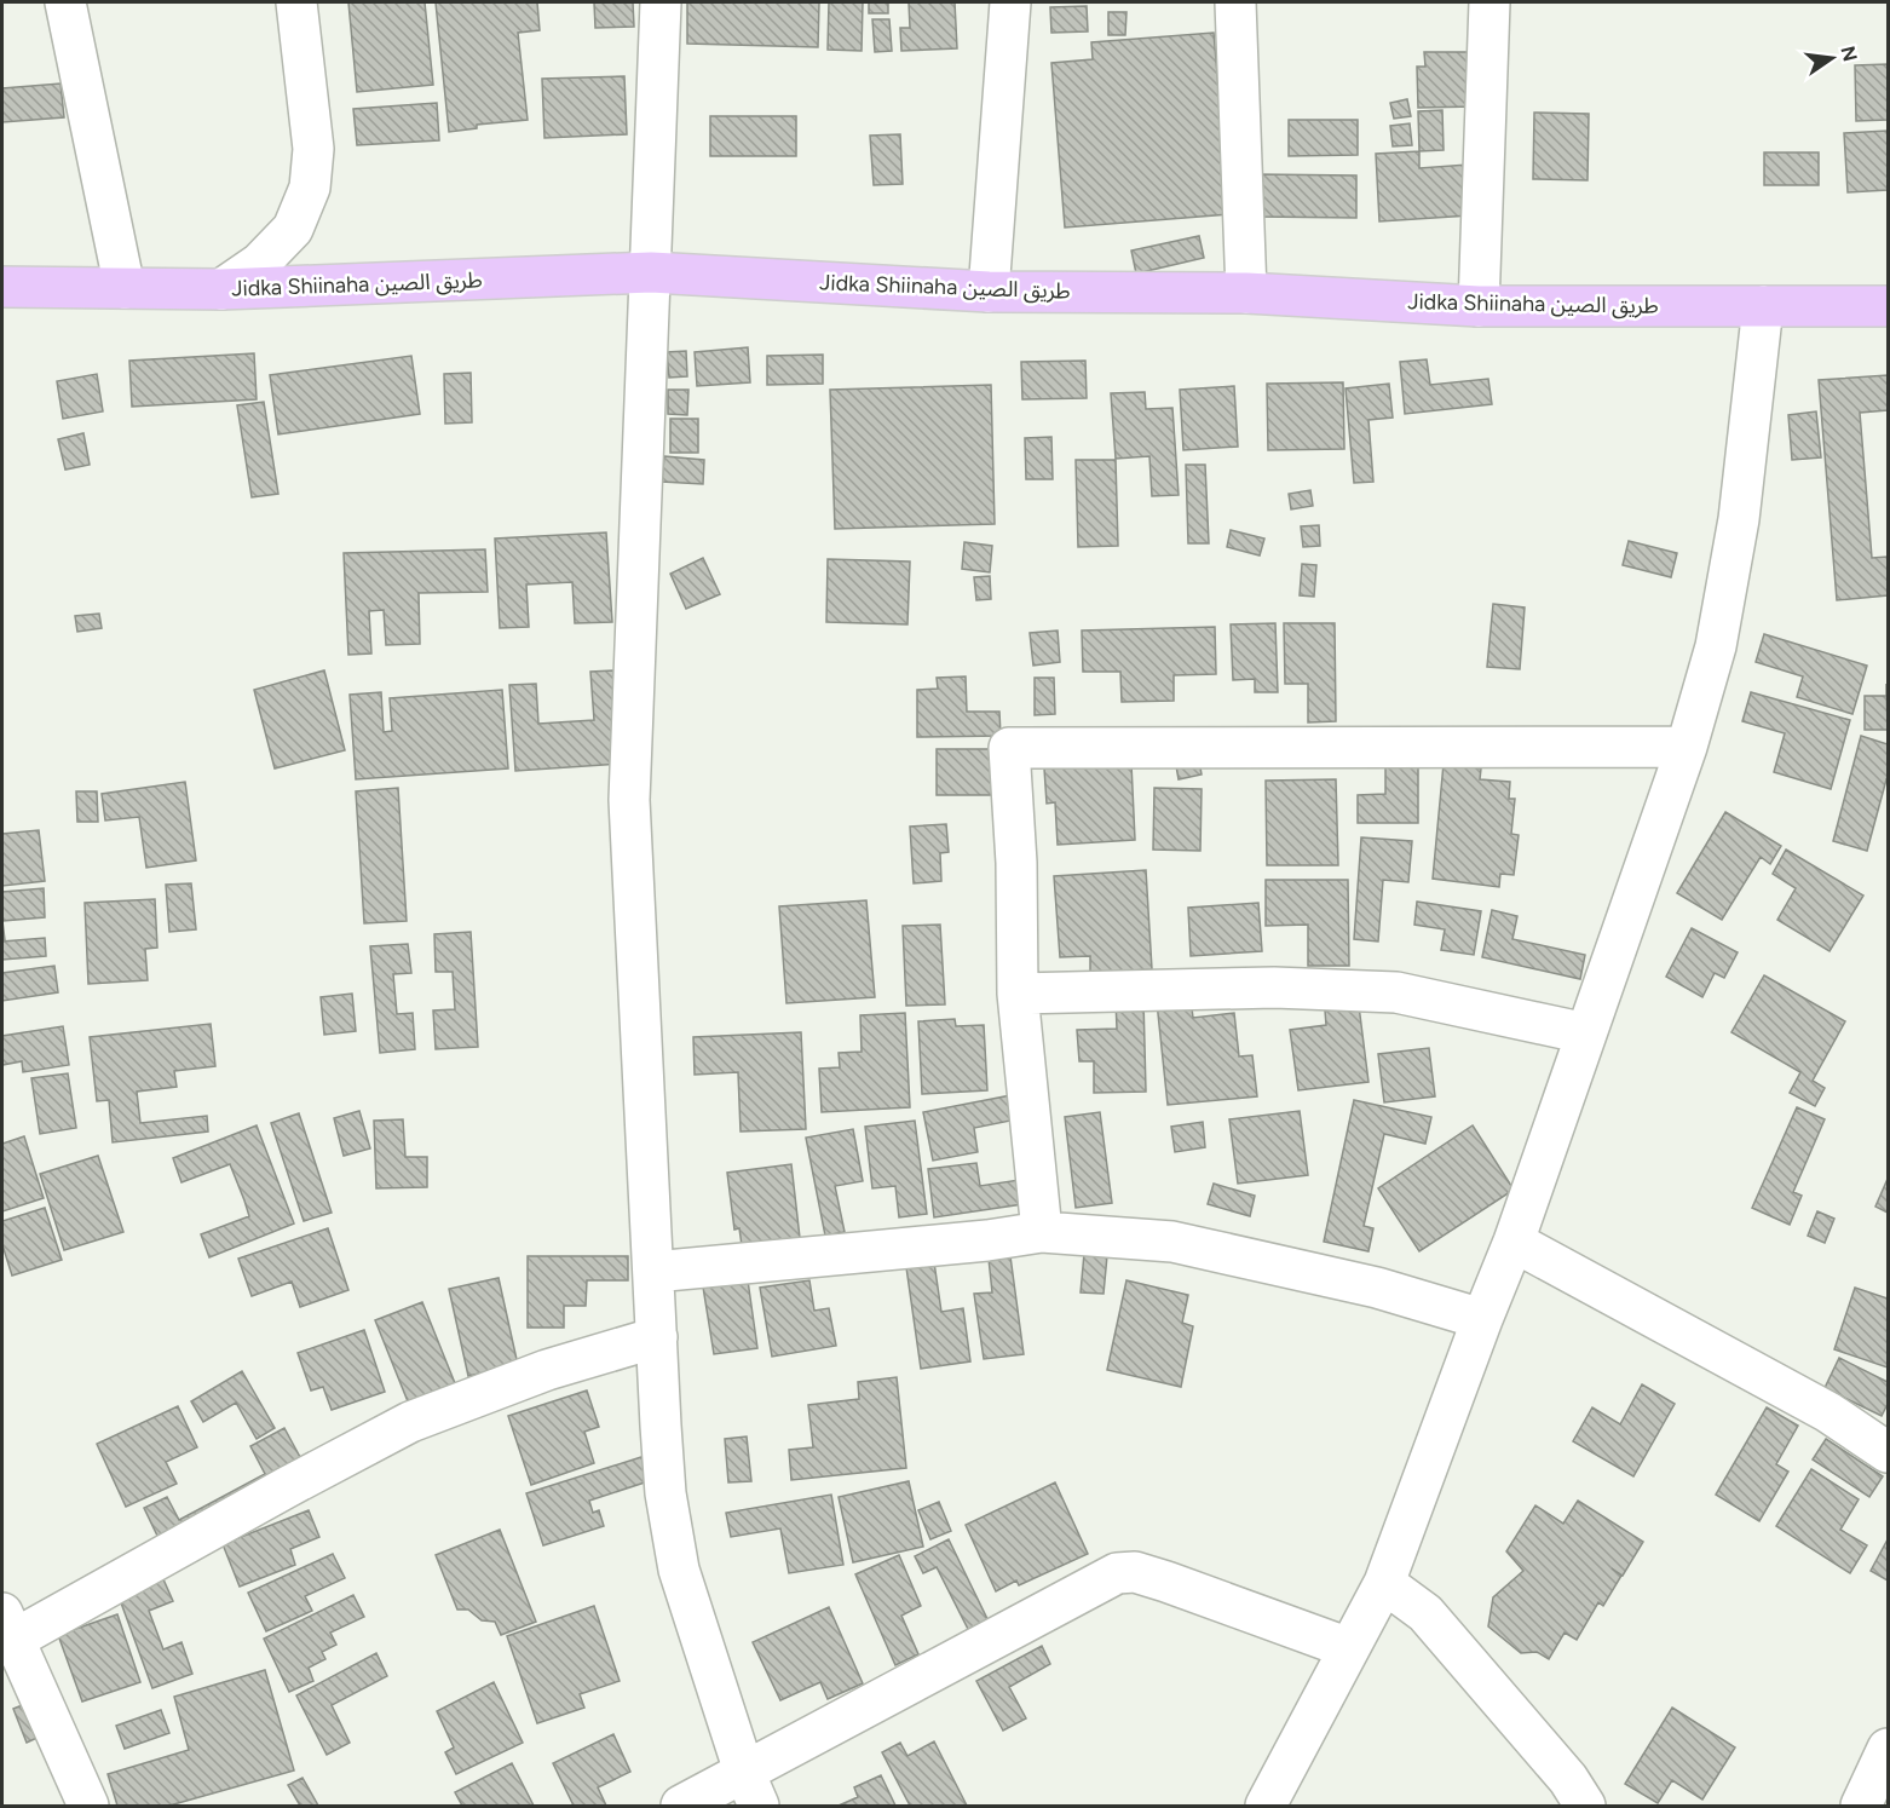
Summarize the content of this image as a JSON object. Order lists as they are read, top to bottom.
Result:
{
  "streets": {
    "main road": ["Jidka Shiinaha طريق الصين"]
  },
  "north": "right"
}
